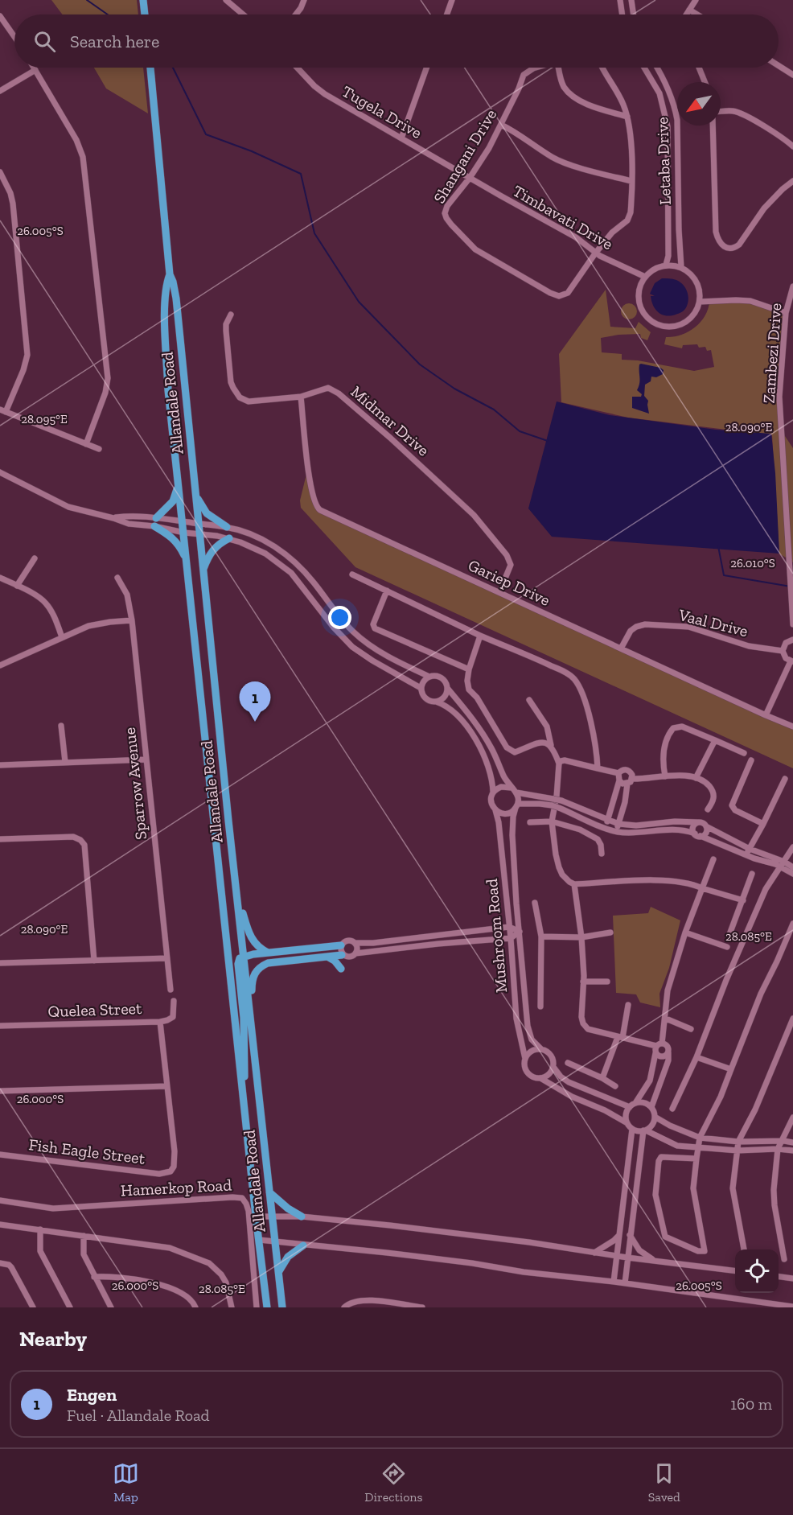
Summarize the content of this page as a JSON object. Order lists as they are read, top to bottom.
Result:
{
  "streets": {
    "main road": ["Allandale Road"],
    "street": [
      "Tugela Drive",
      "Shangani Drive",
      "Letaba Drive",
      "Timbavati Drive",
      "Zambezi Drive",
      "Midmar Drive",
      "Gariep Drive",
      "Vaal Drive",
      "Sparrow Avenue",
      "Mushroom Road",
      "Quelea Street",
      "Fish Eagle Street",
      "Hamerkop Road"
    ]
  },
  "crossings": [
    ["Tugela Drive", "Shangani Drive"],
    ["Tugela Drive", "Timbavati Drive"],
    ["Shangani Drive", "Timbavati Drive"],
    ["Letaba Drive", "Timbavati Drive"],
    ["Midmar Drive", "Gariep Drive"],
    ["Gariep Drive", "Vaal Drive"]
  ],
  "north": "bottom left",
  "page": {
    "search": "Search here",
    "pins": "1",
    "heading": "Nearby",
    "list": [
      {
        "mark": "1",
        "name": "Engen",
        "note": "Fuel · Allandale Road",
        "value": "160 m"
      }
    ],
    "nav": ["Map", "Directions", "Saved"]
  },
  "coordinates": [
    "26.005°S",
    "28.095°E",
    "28.090°E",
    "26.010°S",
    "28.085°E",
    "26.000°S"
  ]
}
